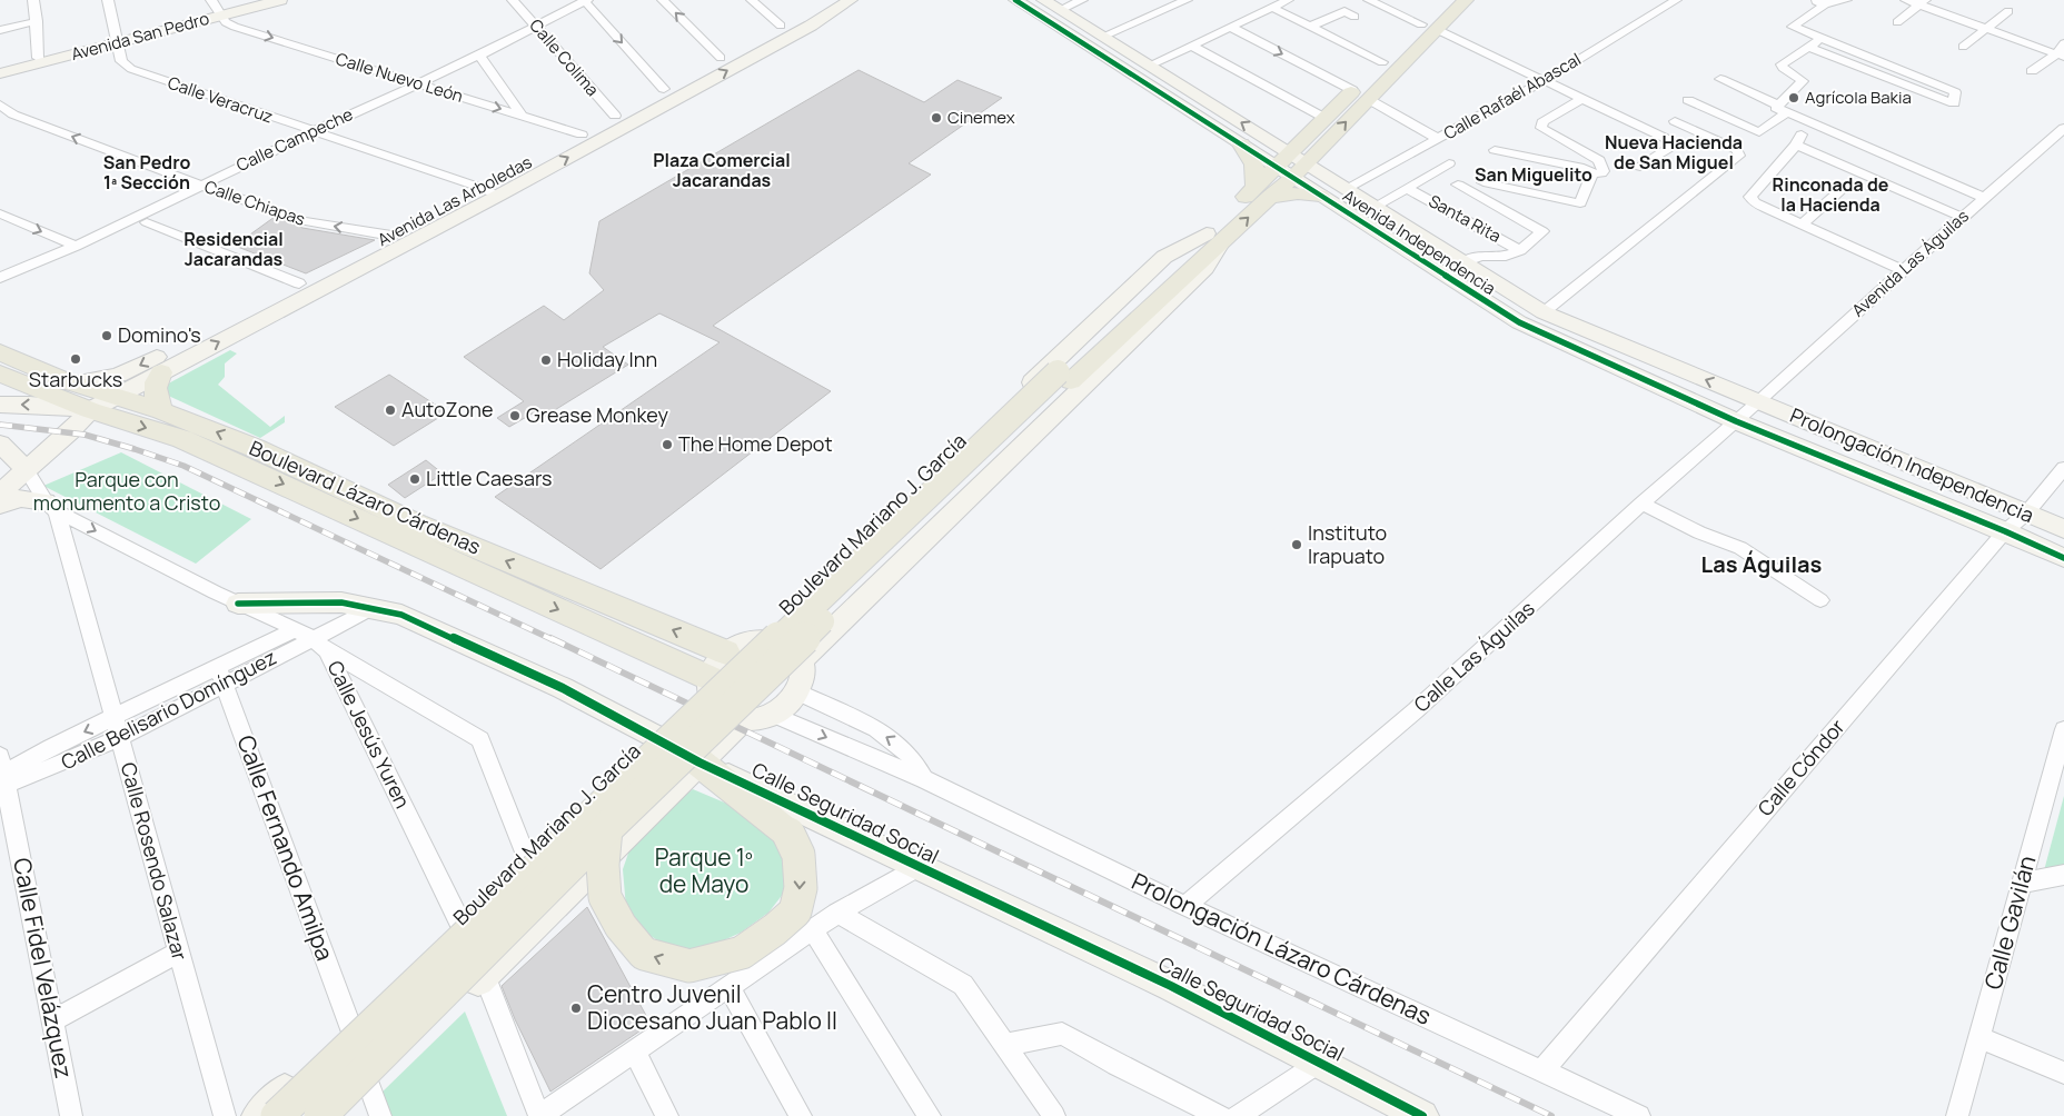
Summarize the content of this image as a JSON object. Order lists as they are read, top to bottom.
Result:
{
  "streets": {
    "main road": ["Boulevard Lázaro Cárdenas", "Boulevard Mariano J. García"],
    "street": [
      "Avenida San Pedro",
      "Calle Colima",
      "Calle Nuevo León",
      "Calle Rafaél Abascal",
      "Calle Veracruz",
      "Calle Campeche",
      "Avenida Las Arboledas",
      "Calle Chiapas",
      "Santa Rita",
      "Avenida Independencia",
      "Avenida Las Águilas",
      "Prolongación Independencia",
      "Calle Las Águilas",
      "Calle Belisario Domínguez",
      "Calle Jesús Yuren",
      "Calle Cóndor",
      "Calle Seguridad Social",
      "Calle Fernando Amilpa",
      "Calle Rosendo Salazar",
      "Calle Gavilán",
      "Prolongación Lázaro Cárdenas",
      "Calle Fidel Velázquez"
    ]
  },
  "crossings": [
    ["Avenida San Pedro", "Calle Nuevo León"],
    ["Avenida San Pedro", "Calle Veracruz"],
    ["Calle Colima", "Calle Campeche"],
    ["Calle Colima", "Avenida Las Arboledas"],
    ["Calle Nuevo León", "Calle Campeche"],
    ["Calle Nuevo León", "Avenida Las Arboledas"],
    ["Calle Rafaél Abascal", "Avenida Independencia"],
    ["Calle Veracruz", "Calle Campeche"],
    ["Calle Veracruz", "Avenida Las Arboledas"],
    ["Calle Campeche", "Calle Chiapas"],
    ["Avenida Las Arboledas", "Calle Chiapas"],
    ["Avenida Las Arboledas", "Boulevard Lázaro Cárdenas"],
    ["Avenida Independencia", "Avenida Las Águilas"],
    ["Avenida Independencia", "Prolongación Independencia"],
    ["Avenida Independencia", "Boulevard Mariano J. García"],
    ["Avenida Independencia", "Calle Las Águilas"],
    ["Avenida Las Águilas", "Prolongación Independencia"],
    ["Avenida Las Águilas", "Calle Las Águilas"],
    ["Prolongación Independencia", "Calle Las Águilas"],
    ["Prolongación Independencia", "Calle Cóndor"],
    ["Calle Las Águilas", "Prolongación Lázaro Cárdenas"],
    ["Calle Belisario Domínguez", "Calle Fernando Amilpa"],
    ["Calle Belisario Domínguez", "Calle Rosendo Salazar"],
    ["Calle Belisario Domínguez", "Calle Fidel Velázquez"],
    ["Calle Cóndor", "Prolongación Lázaro Cárdenas"]
  ],
  "one_way": ["Calle Nuevo León"],
  "districts": [
    "Nueva Hacienda de San Miguel",
    "Plaza Comercial Jacarandas",
    "San Pedro 1ª Sección",
    "San Miguelito",
    "Rinconada de la Hacienda",
    "Residencial Jacarandas",
    "Las Águilas"
  ],
  "parks": ["Parque con monumento a Cristo", "Parque 1º de Mayo"],
  "places": [
    "Agrícola Bakia",
    "Cinemex",
    "Domino's",
    "Starbucks",
    "Holiday Inn",
    "AutoZone",
    "Grease Monkey",
    "The Home Depot",
    "Little Caesars",
    "Instituto Irapuato",
    "Centro Juvenil Diocesano Juan Pablo II"
  ]
}
